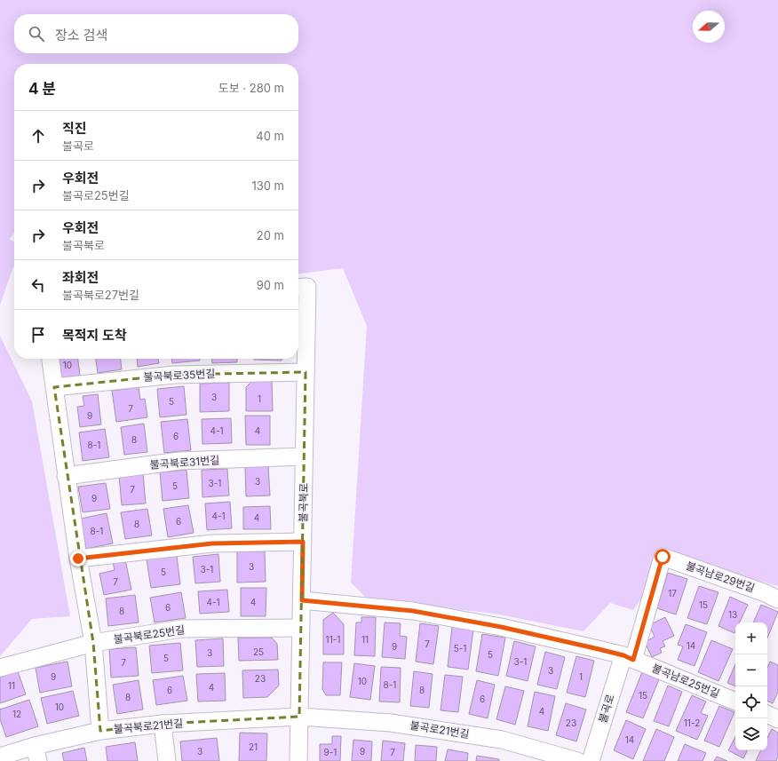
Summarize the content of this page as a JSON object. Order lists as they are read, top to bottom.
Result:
{
  "streets": {
    "street": [
      "불곡북로35번길",
      "불곡북로31번길",
      "불곡북로",
      "불곡남로29번길",
      "불곡북로25번길",
      "불곡남로25번길",
      "불곡로",
      "불곡북로21번길",
      "불곡로21번길"
    ]
  },
  "crossings": [
    ["불곡북로35번길", "불곡북로"],
    ["불곡북로31번길", "불곡북로"],
    ["불곡북로", "불곡북로25번길"],
    ["불곡북로", "불곡남로25번길"],
    ["불곡북로", "불곡북로21번길"],
    ["불곡북로", "불곡로21번길"],
    ["불곡남로29번길", "불곡로"],
    ["불곡남로25번길", "불곡로"],
    ["불곡북로21번길", "불곡로21번길"]
  ],
  "house_numbers": [
    "10",
    "3",
    "1",
    "5",
    "7",
    "9",
    "4-1",
    "4",
    "6",
    "8",
    "8-1",
    "3",
    "3-1",
    "5",
    "7",
    "9",
    "4-1",
    "4",
    "6",
    "8",
    "8-1",
    "3",
    "3-1",
    "5",
    "7",
    "17",
    "4-1",
    "4",
    "15",
    "6",
    "8",
    "13",
    "11-1",
    "11",
    "7",
    "14",
    "9",
    "5-1",
    "25",
    "3",
    "5",
    "5",
    "3-1",
    "7",
    "3",
    "9",
    "1",
    "23",
    "10",
    "8-1",
    "11",
    "4",
    "6",
    "8",
    "15",
    "8",
    "6",
    "10",
    "4",
    "12",
    "23",
    "11-2",
    "14",
    "21",
    "3",
    "9",
    "9-1",
    "7"
  ],
  "north": "left",
  "page": {
    "search": "장소 검색",
    "heading": ["4 분", "도보 · 280 m"],
    "list": [
      ["직진", "불곡로", "40 m"],
      ["우회전", "불곡로25번길", "130 m"],
      ["우회전", "불곡북로", "20 m"],
      ["좌회전", "불곡북로27번길", "90 m"],
      "목적지 도착"
    ],
    "map_buttons": ["+", "−"]
  }
}
